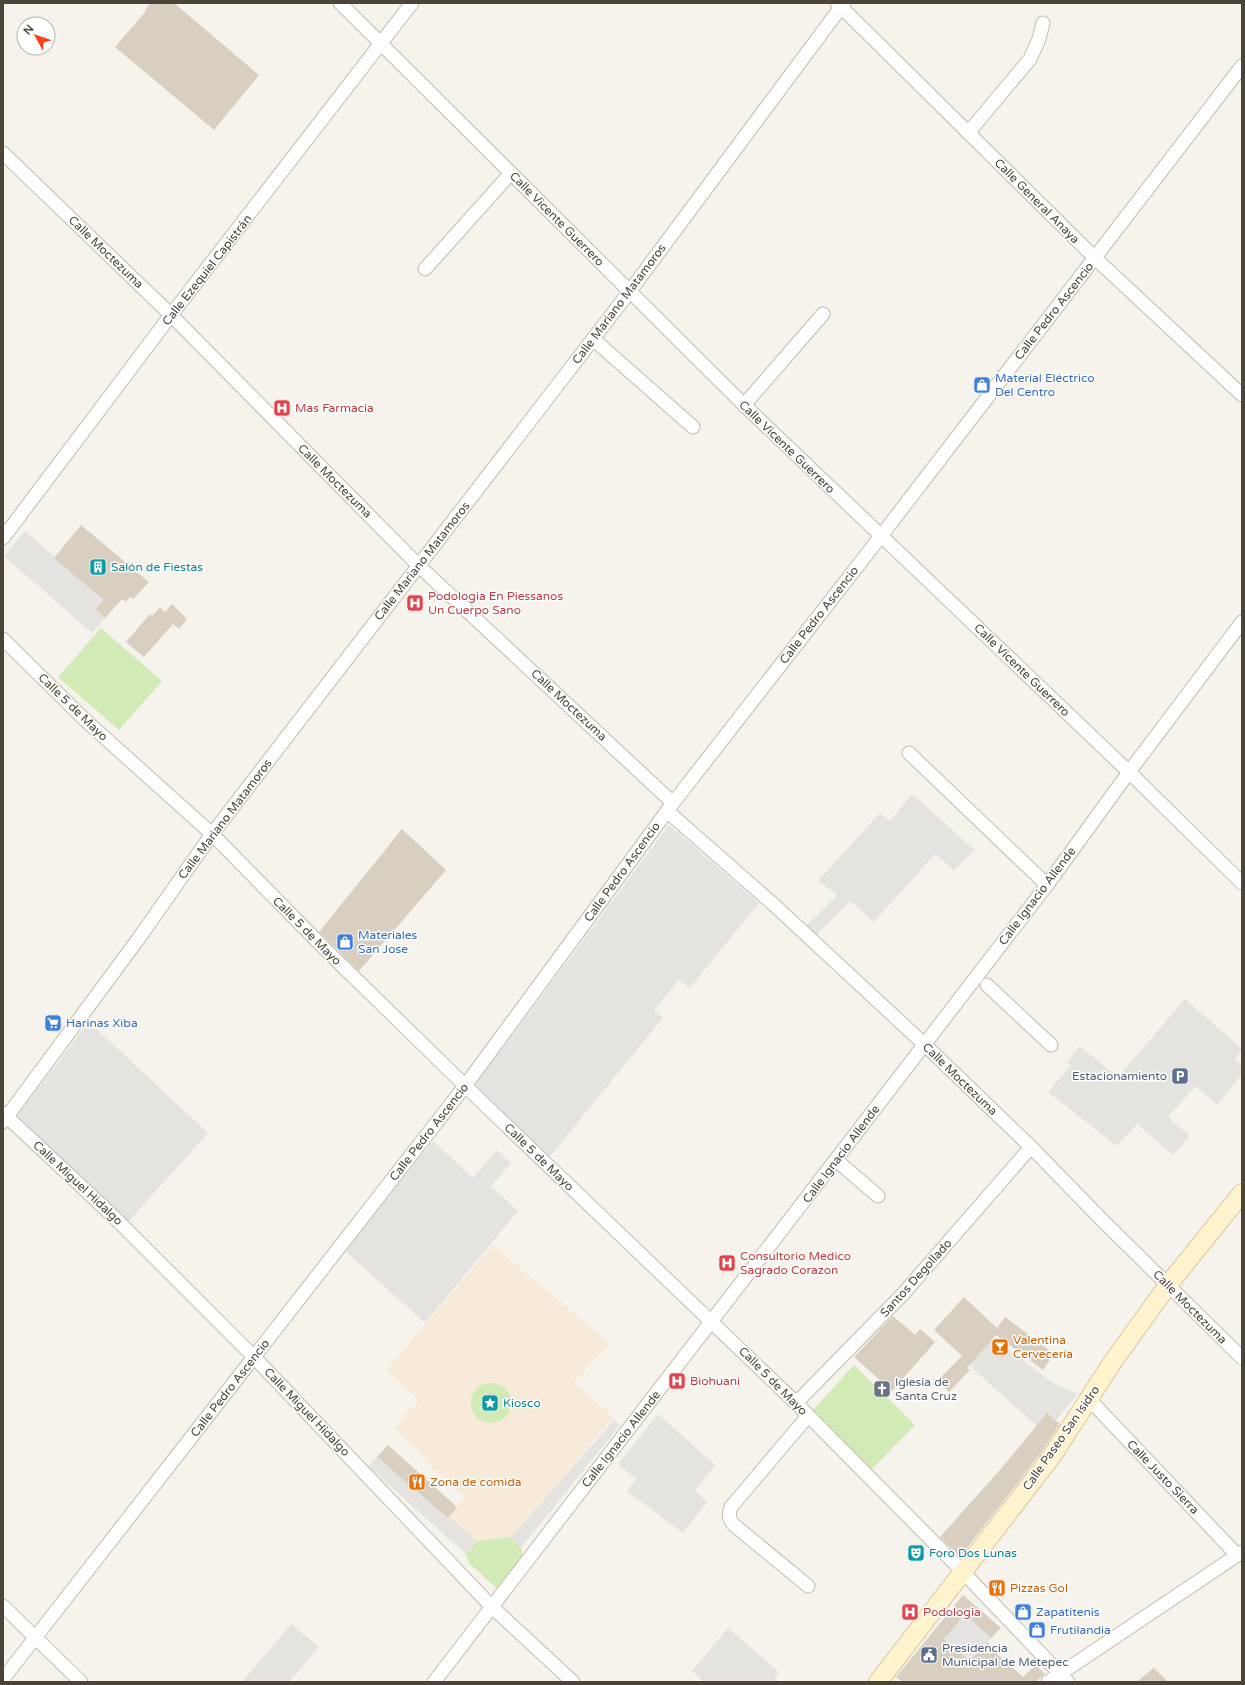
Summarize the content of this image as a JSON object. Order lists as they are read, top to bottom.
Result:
{
  "streets": {
    "main road": ["Calle Paseo San Isidro"],
    "street": [
      "Calle General Anaya",
      "Calle Vicente Guerrero",
      "Calle Moctezuma",
      "Calle Ezequiel Capistrán",
      "Calle Mariano Matamoros",
      "Calle Pedro Ascencio",
      "Calle 5 de Mayo",
      "Calle Ignacio Allende",
      "Calle Miguel Hidalgo",
      "Santos Degollado",
      "Calle Justo Sierra"
    ]
  },
  "crossings": [
    ["Calle General Anaya", "Calle Mariano Matamoros"],
    ["Calle General Anaya", "Calle Pedro Ascencio"],
    ["Calle Vicente Guerrero", "Calle Ezequiel Capistrán"],
    ["Calle Vicente Guerrero", "Calle Mariano Matamoros"],
    ["Calle Vicente Guerrero", "Calle Pedro Ascencio"],
    ["Calle Vicente Guerrero", "Calle Ignacio Allende"],
    ["Calle Moctezuma", "Calle Ezequiel Capistrán"],
    ["Calle Moctezuma", "Calle Mariano Matamoros"],
    ["Calle Moctezuma", "Calle Pedro Ascencio"],
    ["Calle Moctezuma", "Calle Ignacio Allende"],
    ["Calle Moctezuma", "Santos Degollado"],
    ["Calle Moctezuma", "Calle Paseo San Isidro"],
    ["Calle Mariano Matamoros", "Calle 5 de Mayo"],
    ["Calle Mariano Matamoros", "Calle Miguel Hidalgo"],
    ["Calle Pedro Ascencio", "Calle 5 de Mayo"],
    ["Calle Pedro Ascencio", "Calle Miguel Hidalgo"],
    ["Calle 5 de Mayo", "Calle Ignacio Allende"],
    ["Calle 5 de Mayo", "Santos Degollado"],
    ["Calle 5 de Mayo", "Calle Paseo San Isidro"],
    ["Calle Ignacio Allende", "Calle Miguel Hidalgo"],
    ["Calle Paseo San Isidro", "Calle Justo Sierra"]
  ],
  "places": {
    "shop": [
      "Material Eléctrico Del Centro",
      "Materiales San Jose",
      "Zapatitenis",
      "Frutilandia"
    ],
    "hospital": [
      "Mas Farmacia",
      "Podologia En Piessanos Un Cuerpo Sano",
      "Consultorio Medico Sagrado Corazon",
      "Biohuani",
      "Podologia"
    ],
    "building": ["Salón de Fiestas"],
    "supermarket": ["Harinas Xiba"],
    "parking": ["Estacionamiento"],
    "bar": ["Valentina Cervecería"],
    "church": ["Iglesia de Santa Cruz"],
    "place": ["Kiosco"],
    "restaurant": ["Zona de comida", "Pizzas Gol"],
    "theatre": ["Foro Dos Lunas"],
    "public building": ["Presidencia Municipal de Metepec"]
  },
  "north": "top left"
}
